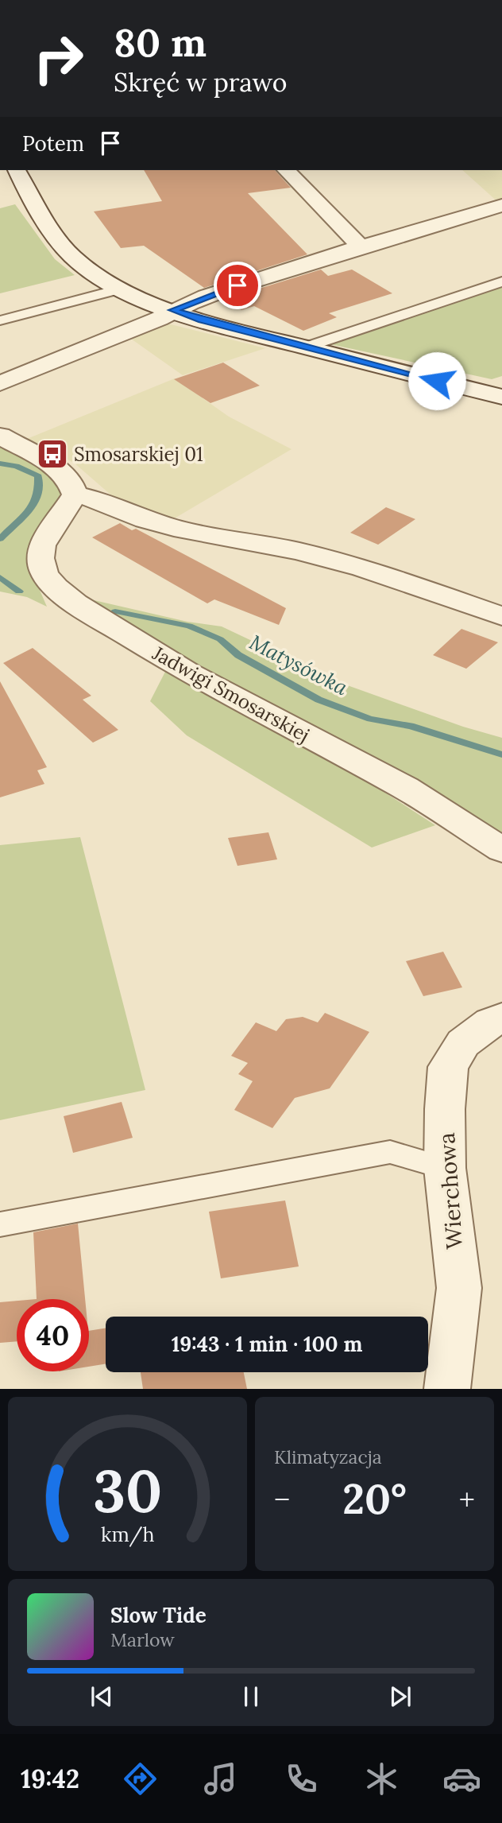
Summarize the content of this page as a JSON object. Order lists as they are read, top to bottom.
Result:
{
  "streets": {
    "street": ["Jadwigi Smosarskiej", "Wierchowa"]
  },
  "water": ["Matysówka"],
  "places": {
    "bus stop": ["Smosarskiej 01"]
  },
  "page": {
    "turn": ["80 m", "Skręć w prawo"],
    "then": "Potem",
    "limit": "40",
    "trip": "19:43 · 1 min · 100 m",
    "tile": "Klimatyzacja",
    "heat": ["−", "20°", "+"],
    "song": ["Slow Tide", "Marlow"],
    "tabs": "19:42",
    "gauge": ["30", "km/h"]
  }
}
